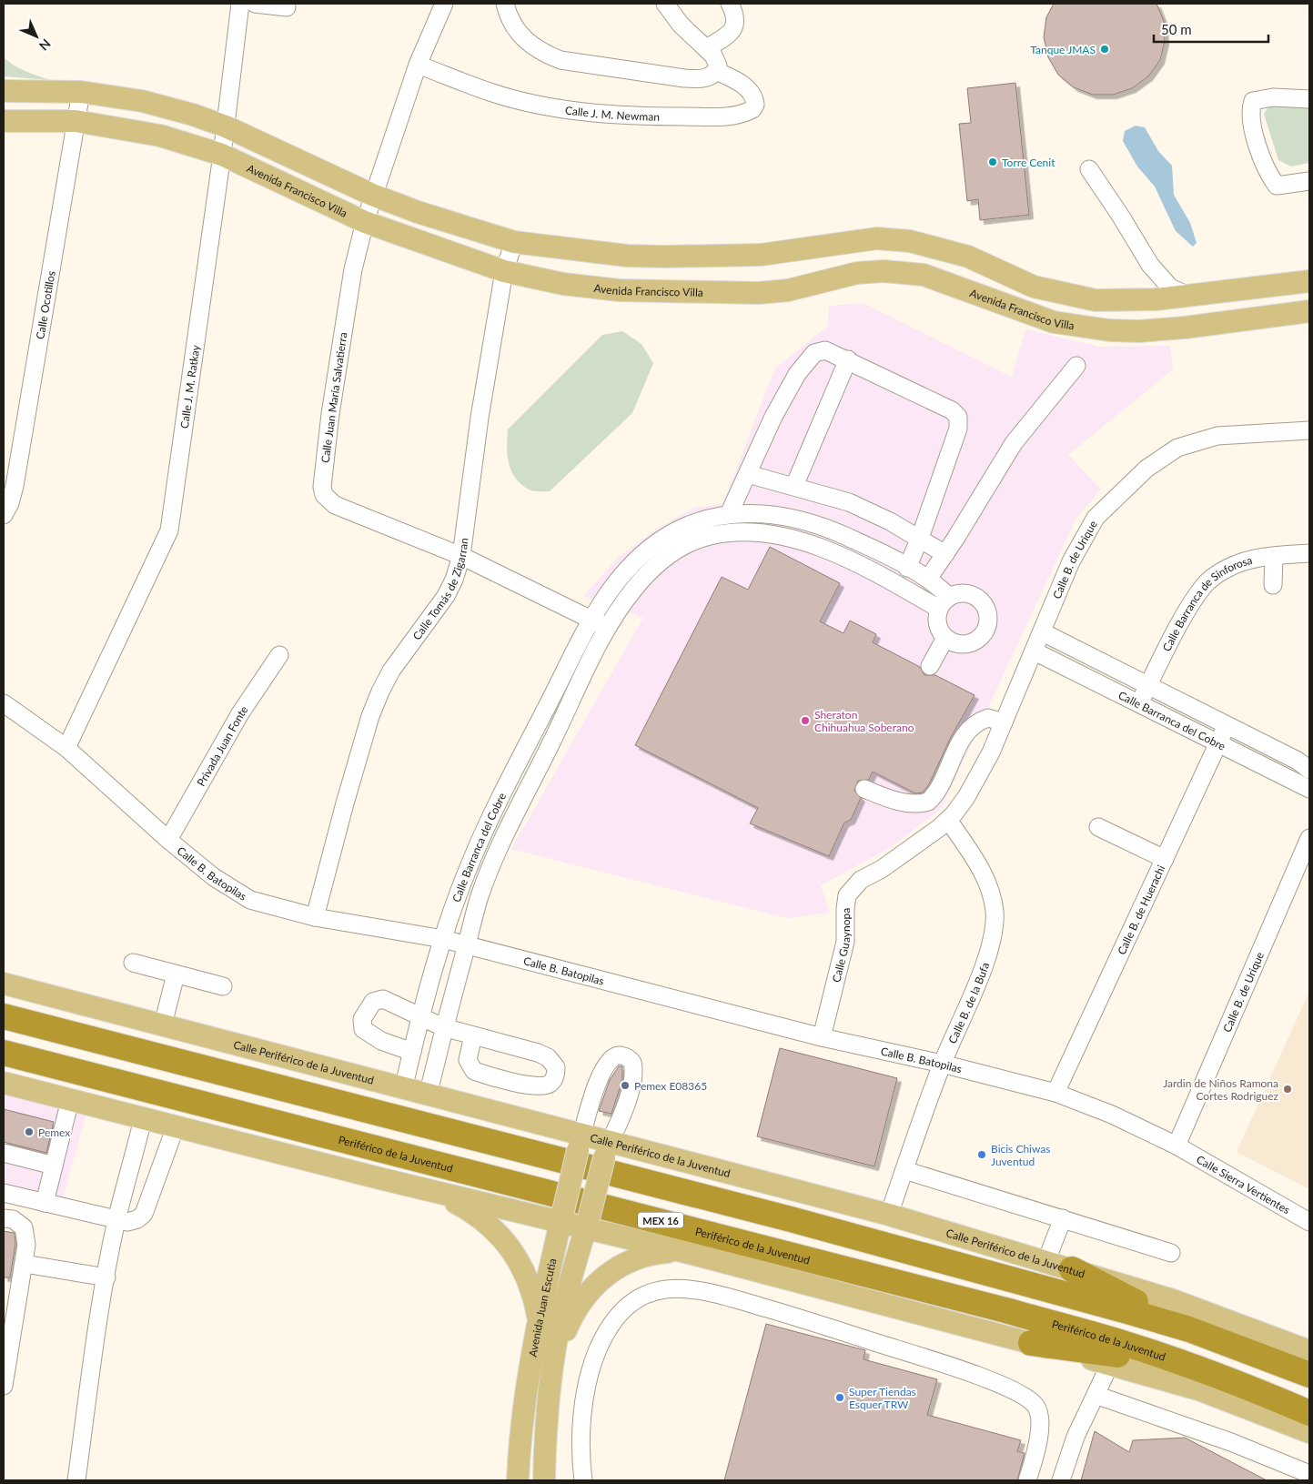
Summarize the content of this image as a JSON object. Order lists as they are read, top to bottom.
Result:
{
  "streets": {
    "highway": ["Periférico de la Juventud", "MEX 16"],
    "main road": ["Avenida Francisco Villa", "Calle Periférico de la Juventud", "Avenida Juan Escutia"],
    "street": [
      "Calle J. M. Newman",
      "Calle Ocotillos",
      "Calle J. M. Ratkay",
      "Calle Juan María Salvatierra",
      "Calle B. de Urique",
      "Calle Tomás de Zigarran",
      "Calle Barranca de Sinforosa",
      "Calle Barranca del Cobre",
      "Privada Juan Fonte",
      "Calle B. Batopilas",
      "Calle B. de Huerachi",
      "Calle Guaynopa",
      "Calle B. de la Bufa",
      "Calle Sierra Vertientes"
    ]
  },
  "crossings": [
    ["Calle J. M. Newman", "Calle Juan María Salvatierra"],
    ["Avenida Francisco Villa", "Calle Ocotillos"],
    ["Avenida Francisco Villa", "Calle J. M. Ratkay"],
    ["Avenida Francisco Villa", "Calle Juan María Salvatierra"],
    ["Avenida Francisco Villa", "Calle Tomás de Zigarran"],
    ["Calle J. M. Ratkay", "Calle B. Batopilas"],
    ["Calle Juan María Salvatierra", "Calle Tomás de Zigarran"],
    ["Calle Juan María Salvatierra", "Calle Barranca del Cobre"],
    ["Calle B. de Urique", "Calle Barranca del Cobre"],
    ["Calle B. de Urique", "Calle B. Batopilas"],
    ["Calle B. de Urique", "Calle Guaynopa"],
    ["Calle B. de Urique", "Calle B. de la Bufa"],
    ["Calle B. de Urique", "Calle Sierra Vertientes"],
    ["Calle Tomás de Zigarran", "Calle B. Batopilas"],
    ["Calle Barranca de Sinforosa", "Calle Barranca del Cobre"],
    ["Calle Barranca del Cobre", "Calle B. Batopilas"],
    ["Calle Barranca del Cobre", "Calle B. de Huerachi"],
    ["Calle Barranca del Cobre", "Calle Periférico de la Juventud"],
    ["Privada Juan Fonte", "Calle B. Batopilas"],
    ["Calle B. Batopilas", "Calle B. de Huerachi"],
    ["Calle B. Batopilas", "Calle Guaynopa"],
    ["Calle B. Batopilas", "Calle B. de la Bufa"],
    ["Calle B. Batopilas", "Calle Sierra Vertientes"],
    ["Calle Guaynopa", "Calle B. de la Bufa"],
    ["Calle B. de la Bufa", "Calle Periférico de la Juventud"],
    ["Calle Periférico de la Juventud", "Avenida Juan Escutia"]
  ],
  "places": [
    "Tanque JMAS",
    "Torre Cenit",
    "Sheraton Chihuahua Soberano",
    "Pemex E08365",
    "Jardin de Niños Ramona Cortes Rodriguez",
    "Pemex",
    "Bicis Chiwas Juventud",
    "Super Tiendas Esquer TRW"
  ],
  "scale_bar": "50 m",
  "north": "bottom right"
}
